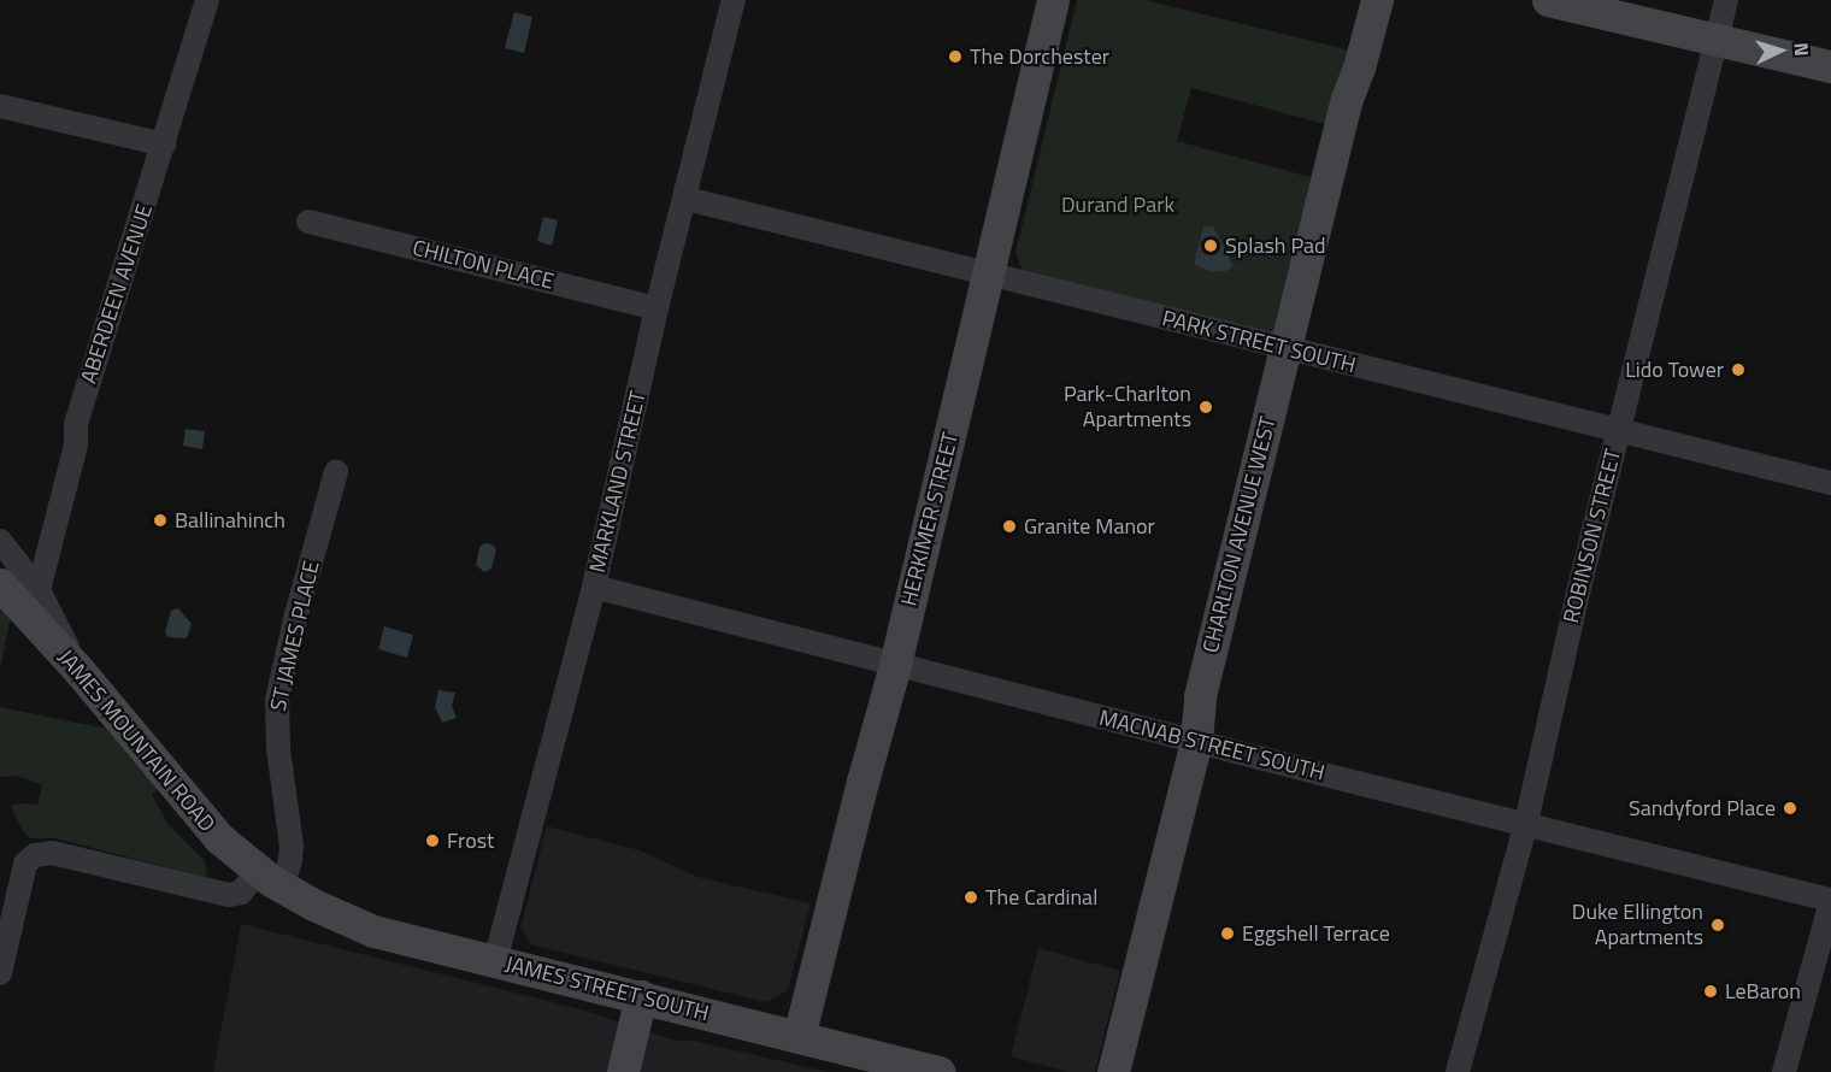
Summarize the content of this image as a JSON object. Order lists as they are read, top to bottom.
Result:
{
  "streets": {
    "street": [
      "CHILTON PLACE",
      "ABERDEEN AVENUE",
      "PARK STREET SOUTH",
      "MARKLAND STREET",
      "HERKIMER STREET",
      "CHARLTON AVENUE WEST",
      "ROBINSON STREET",
      "ST JAMES PLACE",
      "JAMES MOUNTAIN ROAD",
      "MACNAB STREET SOUTH",
      "JAMES STREET SOUTH"
    ]
  },
  "crossings": [
    ["CHILTON PLACE", "MARKLAND STREET"],
    ["PARK STREET SOUTH", "MARKLAND STREET"],
    ["PARK STREET SOUTH", "HERKIMER STREET"],
    ["PARK STREET SOUTH", "CHARLTON AVENUE WEST"],
    ["PARK STREET SOUTH", "ROBINSON STREET"],
    ["MARKLAND STREET", "MACNAB STREET SOUTH"],
    ["MARKLAND STREET", "JAMES STREET SOUTH"],
    ["HERKIMER STREET", "MACNAB STREET SOUTH"],
    ["HERKIMER STREET", "JAMES STREET SOUTH"],
    ["CHARLTON AVENUE WEST", "MACNAB STREET SOUTH"],
    ["ROBINSON STREET", "MACNAB STREET SOUTH"],
    ["ST JAMES PLACE", "JAMES MOUNTAIN ROAD"],
    ["ST JAMES PLACE", "JAMES STREET SOUTH"],
    ["JAMES MOUNTAIN ROAD", "JAMES STREET SOUTH"]
  ],
  "parks": ["Durand Park"],
  "places": [
    "The Dorchester",
    "Splash Pad",
    "Lido Tower",
    "Park-Charlton Apartments",
    "Ballinahinch",
    "Granite Manor",
    "Sandyford Place",
    "Frost",
    "The Cardinal",
    "Duke Ellington Apartments",
    "Eggshell Terrace",
    "LeBaron"
  ],
  "north": "right"
}
